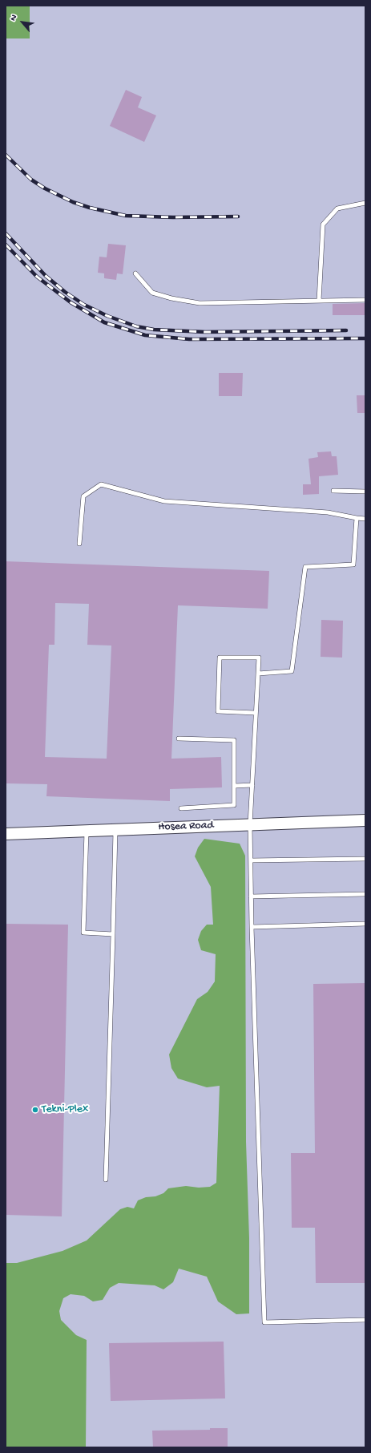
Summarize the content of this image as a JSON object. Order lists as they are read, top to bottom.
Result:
{
  "streets": {
    "street": ["Hosea Road"]
  },
  "places": ["Tekni-Plex"],
  "north": "top left"
}
